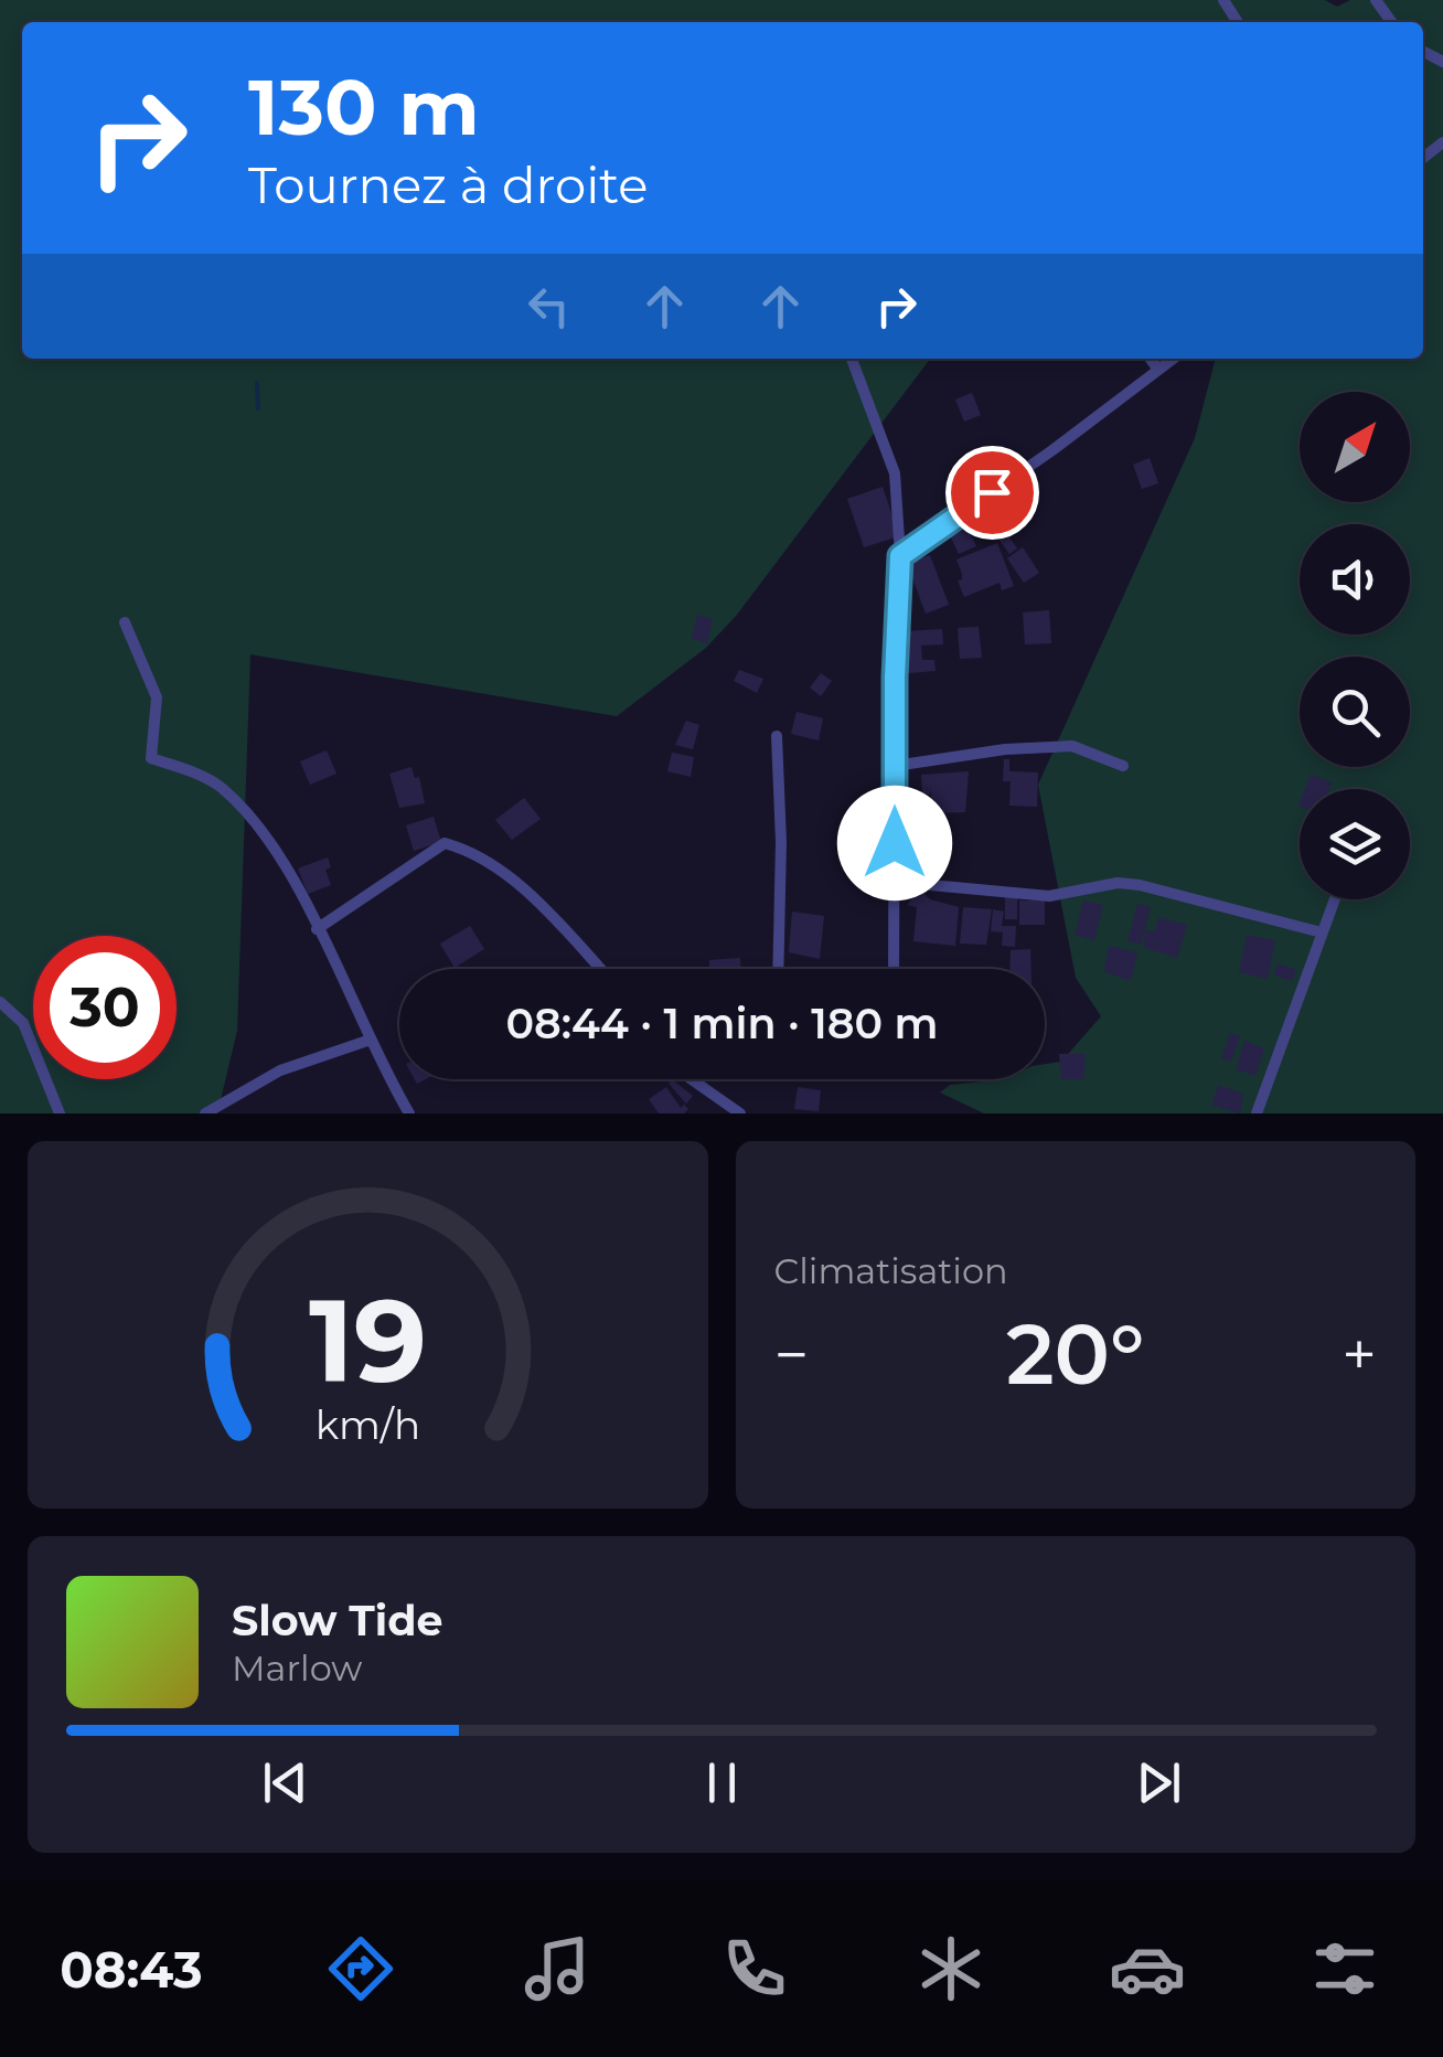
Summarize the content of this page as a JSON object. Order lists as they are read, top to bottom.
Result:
{
  "north": "top right",
  "page": {
    "turn": ["130 m", "Tournez à droite"],
    "limit": "30",
    "trip": "08:44 · 1 min · 180 m",
    "tile": "Climatisation",
    "heat": ["−", "20°", "+"],
    "song": ["Slow Tide", "Marlow"],
    "tabs": "08:43",
    "gauge": ["19", "km/h"]
  }
}
